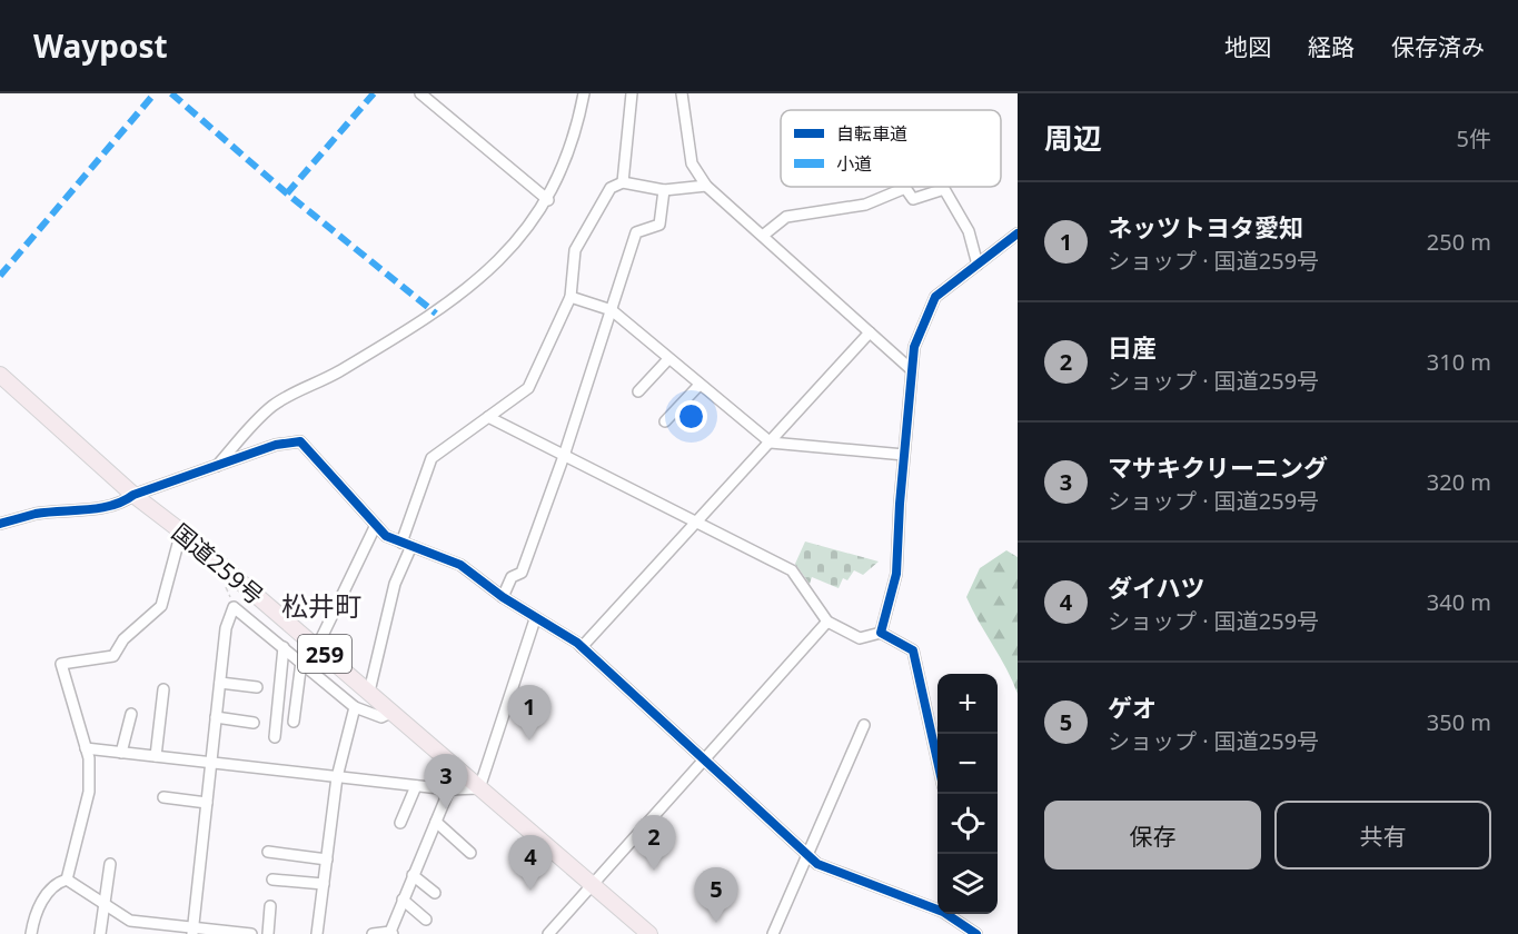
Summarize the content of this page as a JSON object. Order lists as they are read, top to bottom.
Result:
{
  "streets": {
    "highway": ["国道259号", "259"]
  },
  "districts": ["松井町"],
  "legend": ["自転車道", "小道"],
  "page": {
    "header": "Waypost",
    "nav": ["地図", "経路", "保存済み"],
    "heading": ["周辺", "5件"],
    "list": [
      {
        "mark": "1",
        "name": "ネッツトヨタ愛知",
        "note": "ショップ · 国道259号",
        "value": "250 m"
      },
      {
        "mark": "2",
        "name": "日産",
        "note": "ショップ · 国道259号",
        "value": "310 m"
      },
      {
        "mark": "3",
        "name": "マサキクリーニング",
        "note": "ショップ · 国道259号",
        "value": "320 m"
      },
      {
        "mark": "4",
        "name": "ダイハツ",
        "note": "ショップ · 国道259号",
        "value": "340 m"
      },
      {
        "mark": "5",
        "name": "ゲオ",
        "note": "ショップ · 国道259号",
        "value": "350 m"
      }
    ],
    "map_buttons": ["+", "−"],
    "pins": [
      "1",
      "3",
      "2",
      "4",
      "5"
    ],
    "buttons": ["保存", "共有"]
  }
}
